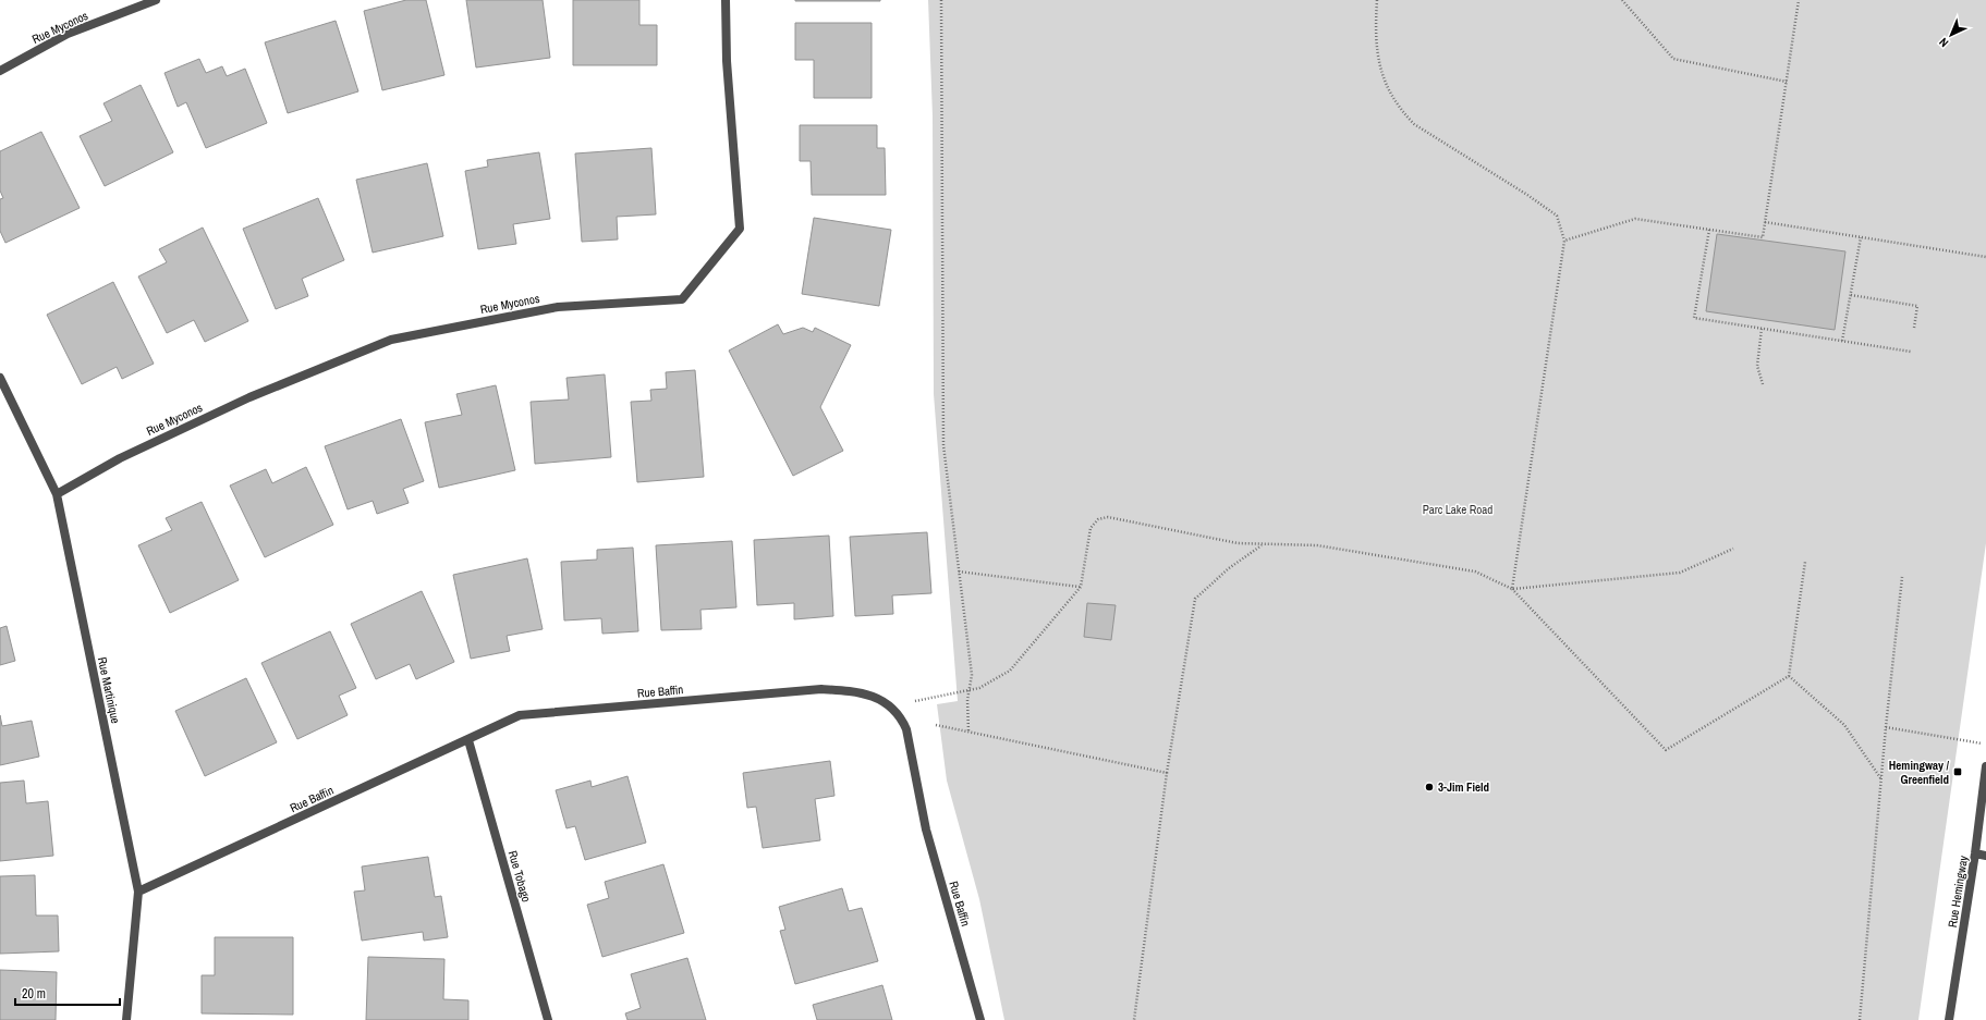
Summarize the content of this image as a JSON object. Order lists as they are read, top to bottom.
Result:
{
  "streets": {
    "street": [
      "Rue Myconos",
      "Rue Martinique",
      "Rue Baffin",
      "Rue Tobago",
      "Rue Hemingway"
    ]
  },
  "crossings": [
    ["Rue Myconos", "Rue Martinique"],
    ["Rue Martinique", "Rue Baffin"],
    ["Rue Baffin", "Rue Tobago"]
  ],
  "parks": ["Parc Lake Road"],
  "places": {
    "transit": ["Hemingway / Greenfield"],
    "other": ["3-Jim Field"]
  },
  "scale_bar": "20 m",
  "north": "bottom left"
}
